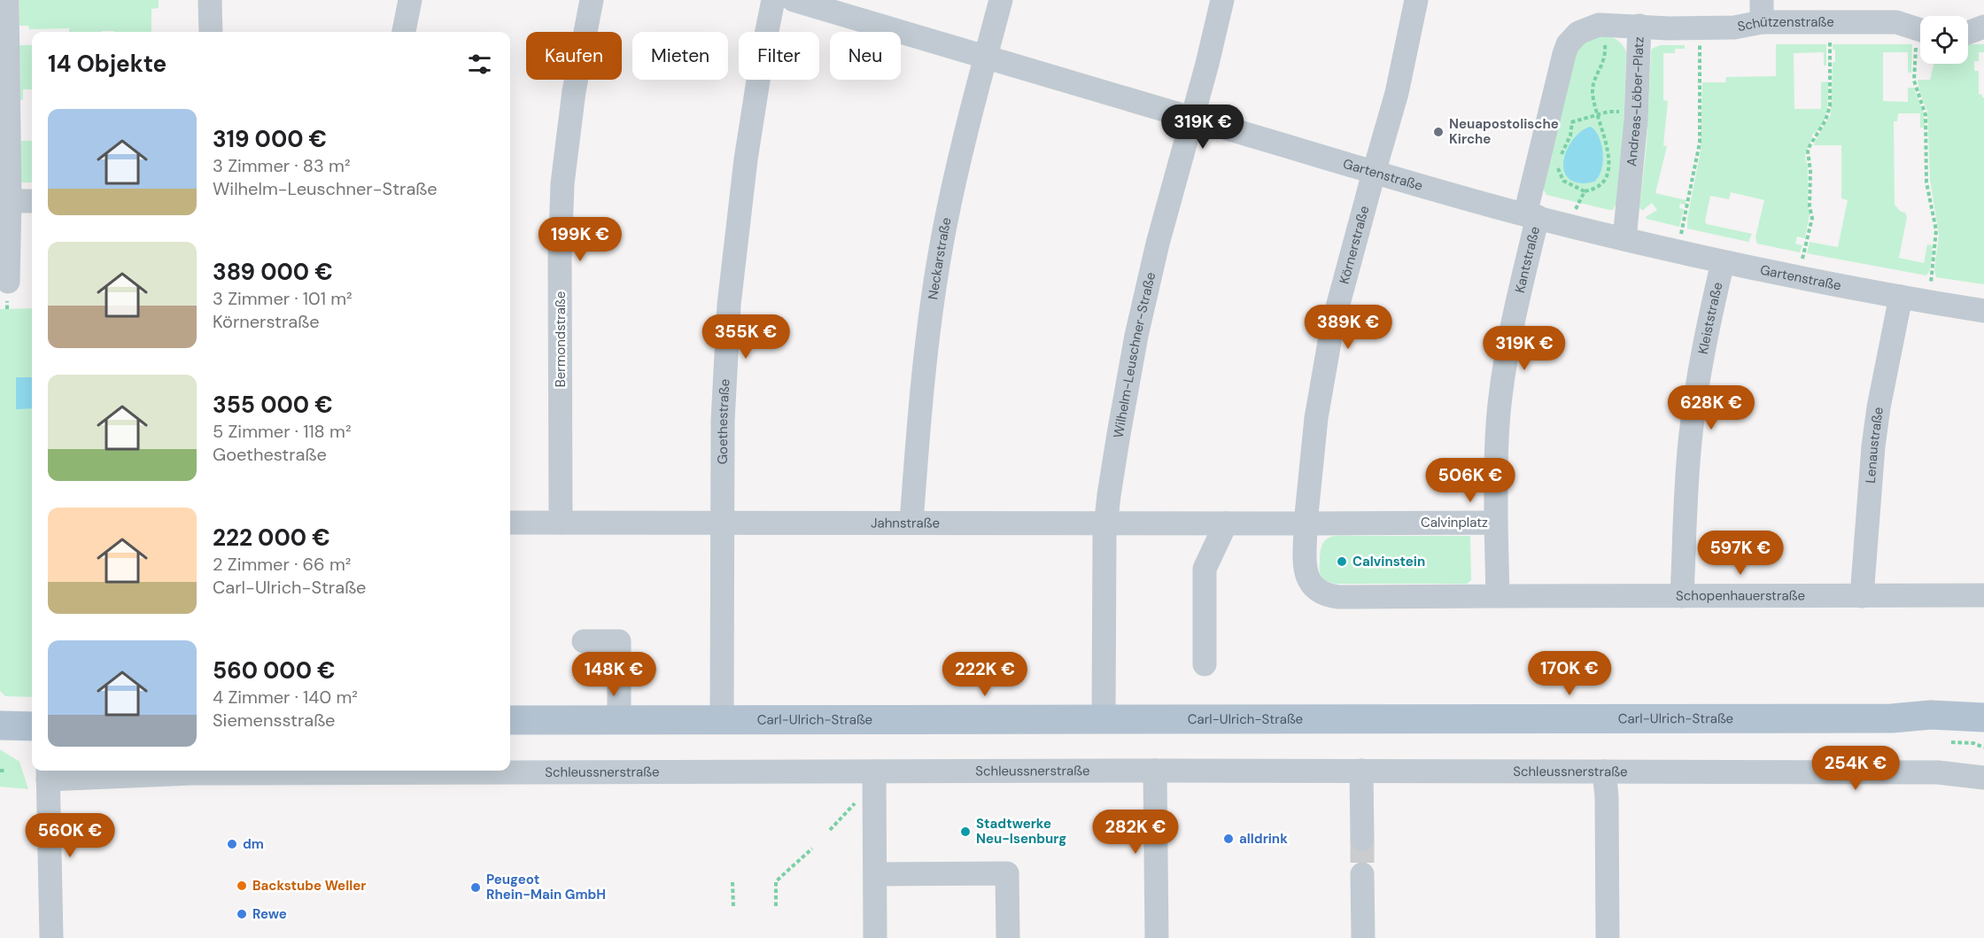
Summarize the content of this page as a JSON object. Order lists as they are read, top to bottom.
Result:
{
  "streets": {
    "main road": ["Carl-Ulrich-Straße"],
    "street": [
      "Schützenstraße",
      "Andreas-Löber-Platz",
      "Gartenstraße",
      "Körnerstraße",
      "Neckarstraße",
      "Kantstraße",
      "Kleiststraße",
      "Bermondstraße",
      "Wilhelm-Leuschner-Straße",
      "Goethestraße",
      "Lenaustraße",
      "Jahnstraße",
      "Calvinplatz",
      "Schopenhauerstraße",
      "Schleussnerstraße"
    ]
  },
  "crossings": [
    ["Schützenstraße", "Andreas-Löber-Platz"],
    ["Andreas-Löber-Platz", "Gartenstraße"],
    ["Andreas-Löber-Platz", "Kantstraße"],
    ["Gartenstraße", "Körnerstraße"],
    ["Gartenstraße", "Neckarstraße"],
    ["Gartenstraße", "Kantstraße"],
    ["Gartenstraße", "Kleiststraße"],
    ["Gartenstraße", "Wilhelm-Leuschner-Straße"],
    ["Gartenstraße", "Lenaustraße"],
    ["Körnerstraße", "Jahnstraße"],
    ["Körnerstraße", "Calvinplatz"],
    ["Neckarstraße", "Jahnstraße"],
    ["Kantstraße", "Calvinplatz"],
    ["Kleiststraße", "Schopenhauerstraße"],
    ["Bermondstraße", "Jahnstraße"],
    ["Wilhelm-Leuschner-Straße", "Jahnstraße"],
    ["Wilhelm-Leuschner-Straße", "Carl-Ulrich-Straße"],
    ["Goethestraße", "Jahnstraße"],
    ["Goethestraße", "Carl-Ulrich-Straße"],
    ["Lenaustraße", "Schopenhauerstraße"],
    ["Jahnstraße", "Calvinplatz"],
    ["Calvinplatz", "Schopenhauerstraße"]
  ],
  "places": [
    "Neuapostolische Kirche",
    "Calvinstein",
    "Stadtwerke Neu-Isenburg",
    "alldrink",
    "dm",
    "Backstube Weller",
    "Peugeot Rhein-Main GmbH",
    "Rewe"
  ],
  "page": {
    "chip": [
      "Kaufen",
      "Mieten",
      "Filter",
      "Neu"
    ],
    "heading": "14 Objekte",
    "list": [
      {
        "name": "319 000 €",
        "note": "3 Zimmer · 83 m² · Wilhelm-Leuschner-Straße"
      },
      {
        "name": "389 000 €",
        "note": "3 Zimmer · 101 m² · Körnerstraße"
      },
      {
        "name": "355 000 €",
        "note": "5 Zimmer · 118 m² · Goethestraße"
      },
      {
        "name": "222 000 €",
        "note": "2 Zimmer · 66 m² · Carl-Ulrich-Straße"
      },
      {
        "name": "560 000 €",
        "note": "4 Zimmer · 140 m² · Siemensstraße"
      }
    ],
    "price": [
      "319K €",
      "199K €",
      "389K €",
      "355K €",
      "319K €",
      "628K €",
      "506K €",
      "597K €",
      "170K €",
      "148K €",
      "222K €",
      "254K €",
      "282K €",
      "560K €"
    ]
  }
}
